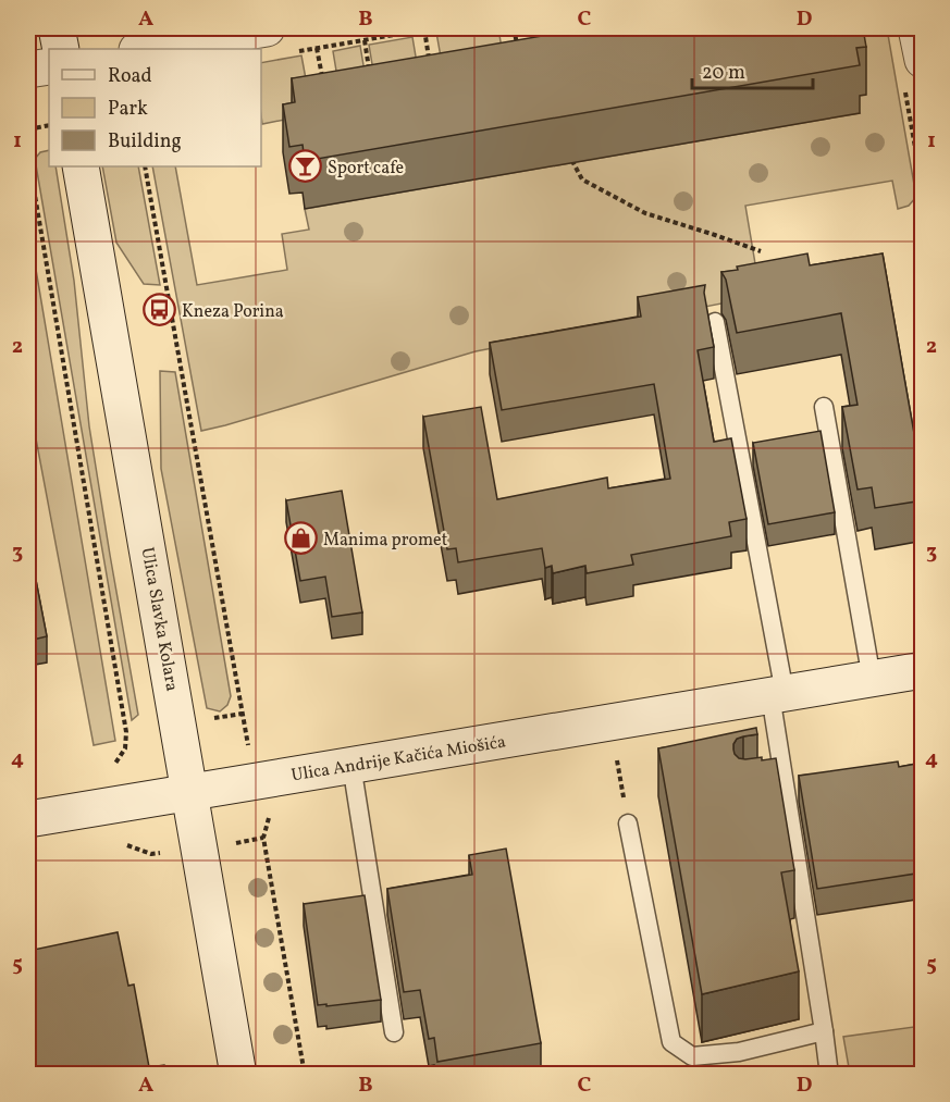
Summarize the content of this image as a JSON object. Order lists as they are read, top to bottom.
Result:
{
  "streets": {
    "main road": ["Ulica Slavka Kolara", "Ulica Andrije Kačića Miošića"]
  },
  "crossings": [
    ["Ulica Slavka Kolara", "Ulica Andrije Kačića Miošića"]
  ],
  "places": {
    "bar": ["Sport cafe"],
    "bus stop": ["Kneza Porina"],
    "shop": ["Manima promet"]
  },
  "legend": ["Road", "Park", "Building"],
  "scale_bar": "20 m",
  "grid": {
    "columns": [
      "A",
      "B",
      "C",
      "D"
    ],
    "rows": [
      "1",
      "2",
      "3",
      "4",
      "5"
    ]
  }
}
